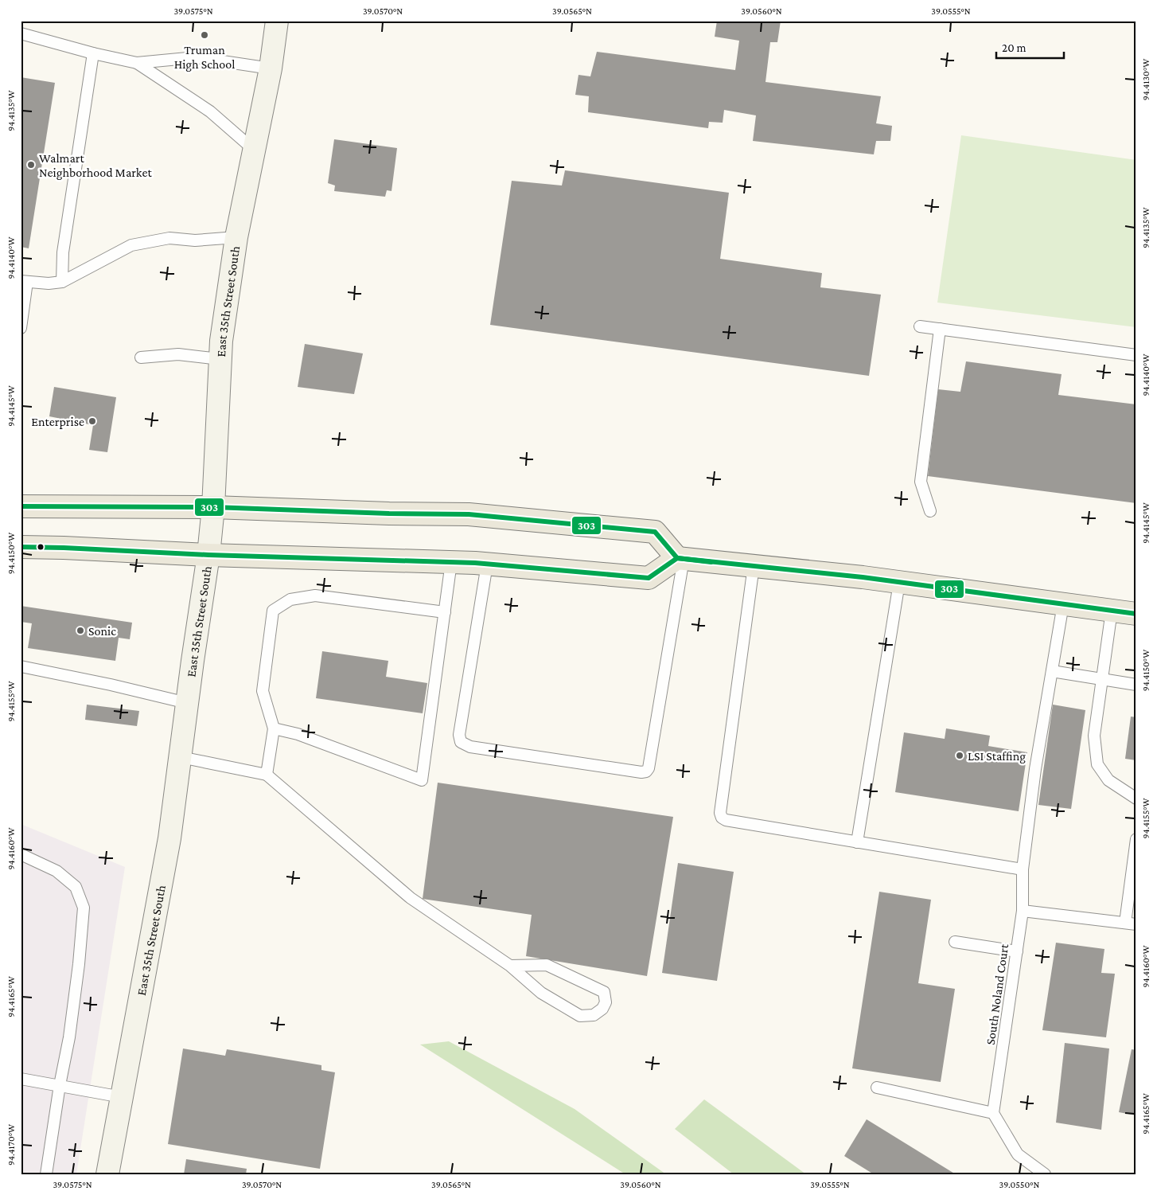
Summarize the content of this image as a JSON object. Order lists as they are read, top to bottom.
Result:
{
  "streets": {
    "main road": ["East 35th Street South"],
    "lane": ["South Noland Court"]
  },
  "places": [
    "Truman High School",
    "Walmart Neighborhood Market",
    "Enterprise",
    "Sonic",
    "LSI Staffing"
  ],
  "lines": ["transit line 303"],
  "scale_bar": "20 m",
  "coordinates": [
    "39.0575°N",
    "39.0570°N",
    "39.0565°N",
    "39.0560°N",
    "39.0555°N",
    "94.4130°W",
    "94.4135°W",
    "94.4140°W",
    "94.4145°W",
    "94.4150°W",
    "94.4155°W",
    "94.4160°W",
    "94.4165°W",
    "94.4170°W",
    "39.0550°N"
  ]
}
